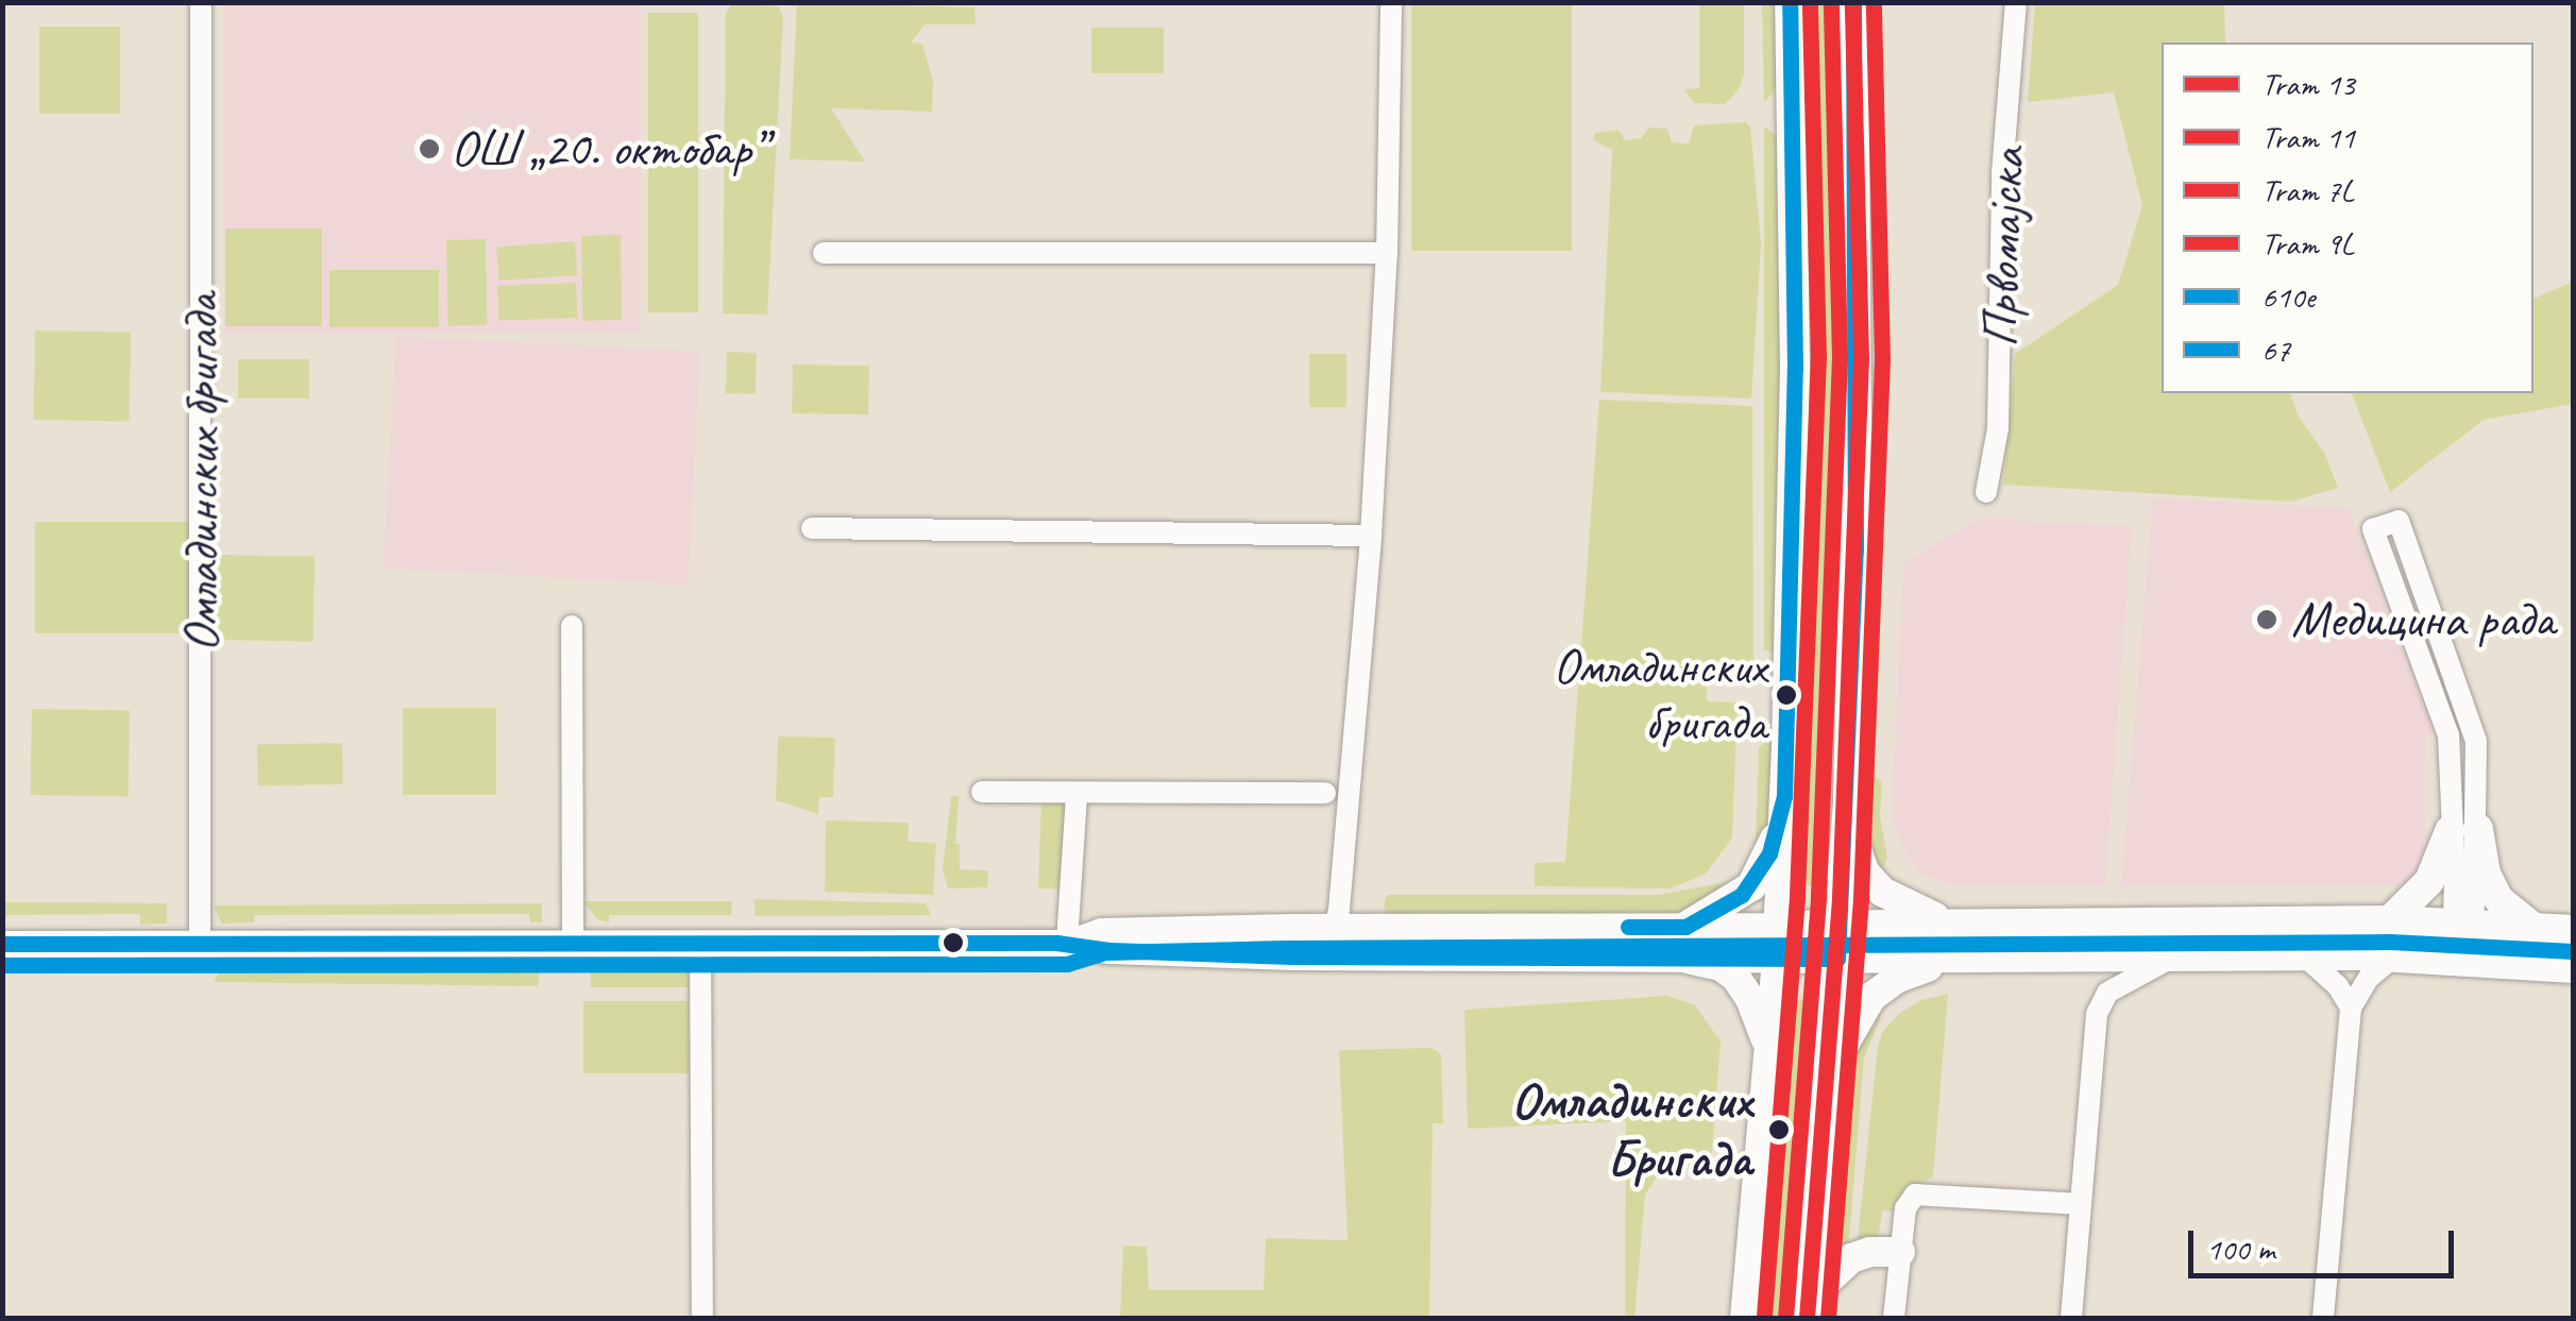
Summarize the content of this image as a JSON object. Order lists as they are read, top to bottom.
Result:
{
  "streets": {
    "street": ["Првомајска", "Омладинских бригада"]
  },
  "places": [
    "ОШ „20. октобар”",
    "Медицина рада",
    "Омладинских бригада",
    "Омладинских Бригада"
  ],
  "lines": [
    "tram line 13",
    "tram line 11",
    "tram line 7L",
    "tram line 9L",
    "transit line 610e",
    "transit line 67"
  ],
  "legend": [
    "Tram 13",
    "Tram 11",
    "Tram 7L",
    "Tram 9L",
    "610e",
    "67"
  ],
  "scale_bar": "100 m"
}
